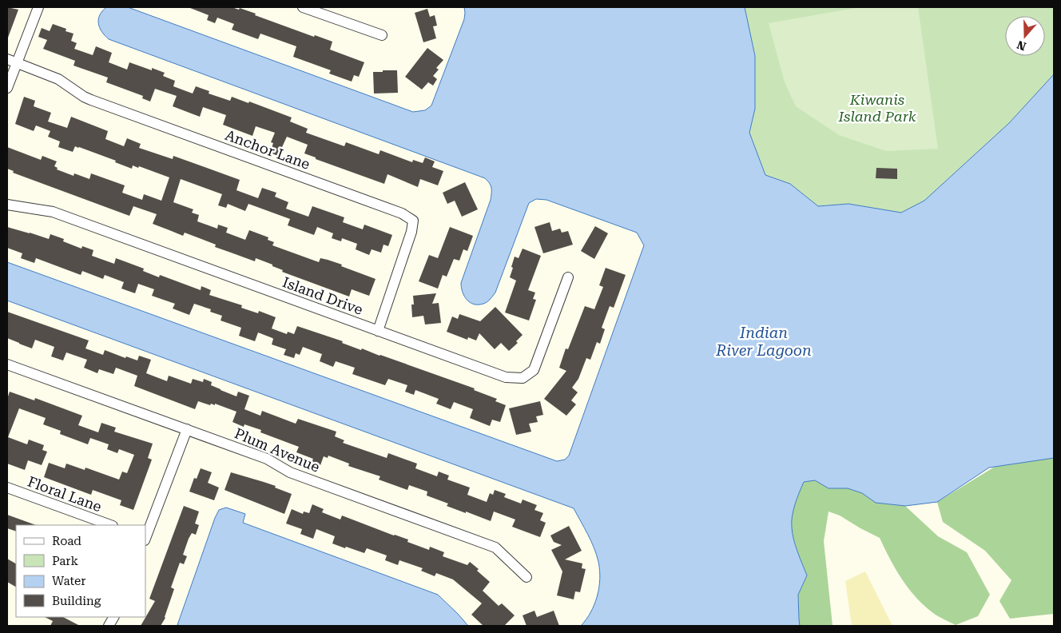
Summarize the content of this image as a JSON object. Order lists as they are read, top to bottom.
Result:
{
  "streets": {
    "street": [
      "Anchor Lane",
      "Island Drive",
      "Plum Avenue",
      "Floral Lane"
    ]
  },
  "crossings": [
    ["Anchor Lane", "Island Drive"]
  ],
  "water": ["Indian River Lagoon"],
  "parks": ["Kiwanis Island Park"],
  "legend": [
    "Road",
    "Park",
    "Water",
    "Building"
  ],
  "north": "bottom"
}
